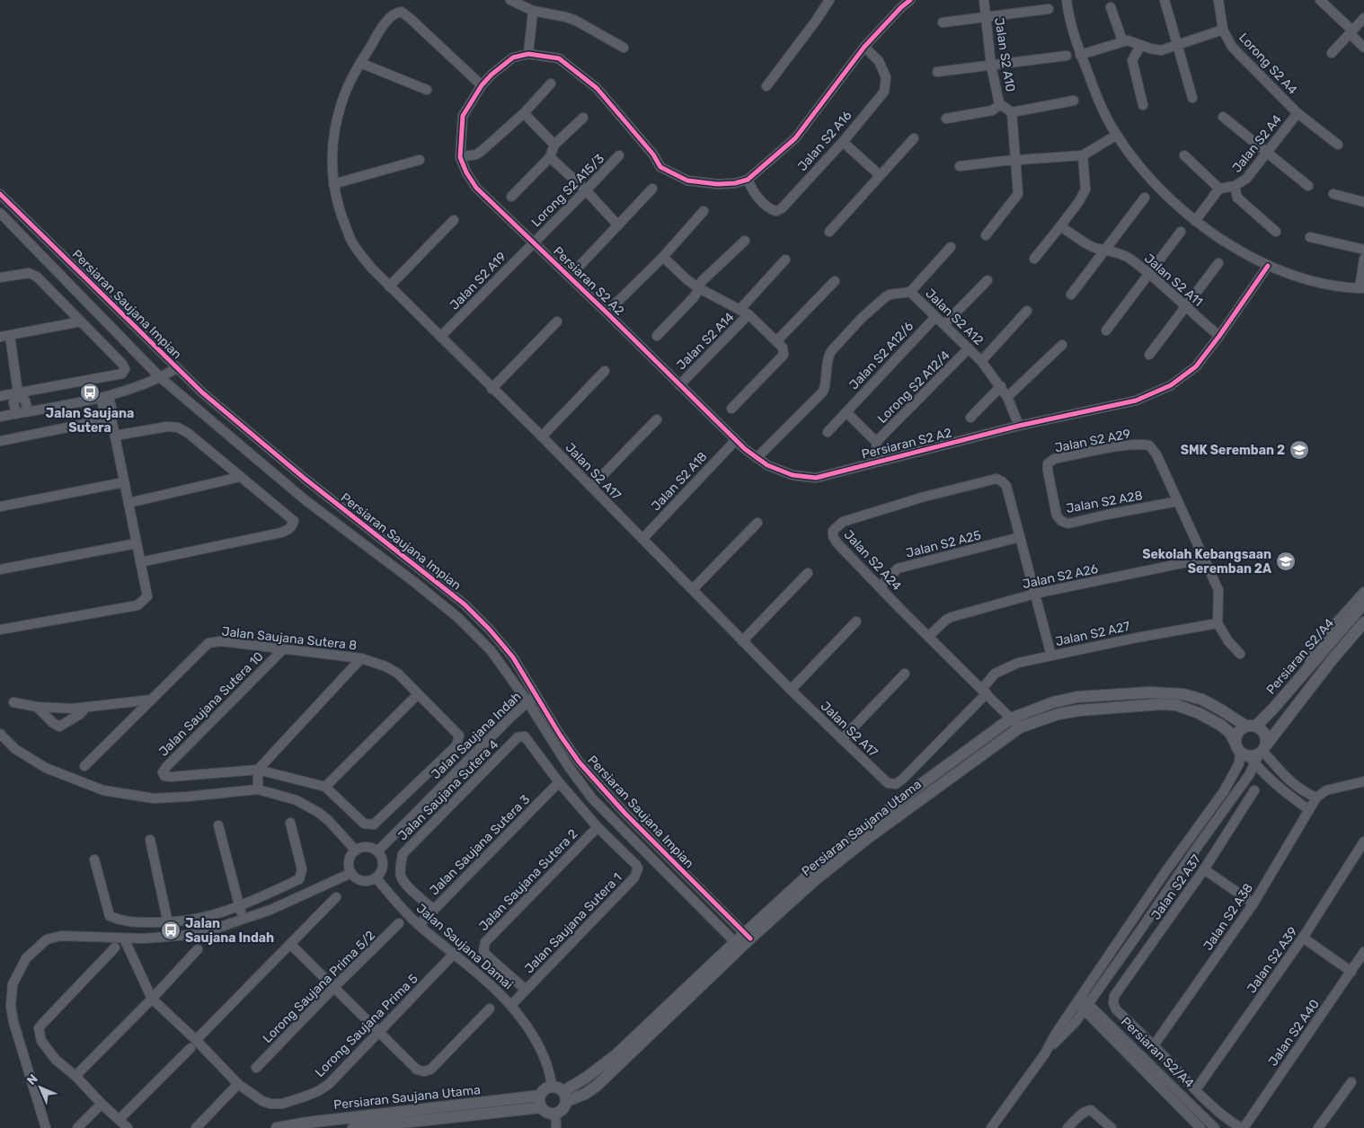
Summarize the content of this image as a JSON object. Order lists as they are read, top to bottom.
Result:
{
  "streets": {
    "main road": ["Persiaran S2/A4", "Persiaran Saujana Utama"],
    "street": [
      "Jalan S2 A10",
      "Lorong S2 A4",
      "Jalan S2 A16",
      "Jalan S2 A4",
      "Lorong S2 A15/3",
      "Jalan S2 A11",
      "Jalan S2 A19",
      "Persiaran S2 A2",
      "Persiaran Saujana Impian",
      "Jalan S2 A12",
      "Jalan S2 A14",
      "Jalan S2 A12/6",
      "Lorong S2 A12/4",
      "Jalan S2 A29",
      "Jalan S2 A17",
      "Jalan S2 A18",
      "Jalan S2 A28",
      "Jalan S2 A25",
      "Jalan S2 A24",
      "Jalan S2 A26",
      "Jalan S2 A27",
      "Jalan Saujana Sutera 8",
      "Jalan Saujana Sutera 10",
      "Jalan Saujana Indah",
      "Jalan Saujana Sutera 4",
      "Jalan Saujana Sutera 3",
      "Jalan Saujana Sutera 2",
      "Jalan S2 A37",
      "Jalan S2 A38",
      "Jalan Saujana Sutera 1",
      "Jalan Saujana Damai",
      "Jalan S2 A39",
      "Lorong Saujana Prima 5/2",
      "Lorong Saujana Prima 5",
      "Jalan S2 A40"
    ]
  },
  "crossings": [
    ["Lorong S2 A4", "Jalan S2 A4"],
    ["Jalan S2 A16", "Persiaran S2 A2"],
    ["Lorong S2 A15/3", "Jalan S2 A19"],
    ["Lorong S2 A15/3", "Persiaran S2 A2"],
    ["Jalan S2 A11", "Persiaran S2 A2"],
    ["Jalan S2 A19", "Persiaran S2 A2"],
    ["Jalan S2 A19", "Jalan S2 A17"],
    ["Persiaran S2 A2", "Jalan S2 A12"],
    ["Persiaran S2 A2", "Jalan S2 A14"],
    ["Persiaran S2 A2", "Jalan S2 A17"],
    ["Persiaran S2 A2", "Jalan S2 A18"],
    ["Persiaran Saujana Impian", "Jalan Saujana Indah"],
    ["Persiaran Saujana Impian", "Persiaran Saujana Utama"],
    ["Jalan S2 A12", "Jalan S2 A12/6"],
    ["Jalan S2 A12", "Lorong S2 A12/4"],
    ["Jalan S2 A29", "Jalan S2 A28"],
    ["Jalan S2 A17", "Jalan S2 A18"],
    ["Jalan S2 A17", "Jalan S2 A24"],
    ["Jalan S2 A17", "Jalan S2 A27"],
    ["Jalan S2 A25", "Jalan S2 A24"],
    ["Jalan S2 A24", "Jalan S2 A26"],
    ["Jalan S2 A24", "Jalan S2 A27"],
    ["Jalan S2 A24", "Persiaran Saujana Utama"],
    ["Jalan Saujana Sutera 8", "Jalan Saujana Sutera 10"],
    ["Persiaran S2/A4", "Persiaran Saujana Utama"],
    ["Jalan Saujana Indah", "Jalan Saujana Damai"],
    ["Jalan Saujana Sutera 4", "Jalan Saujana Sutera 3"],
    ["Persiaran Saujana Utama", "Jalan Saujana Damai"],
    ["Jalan Saujana Sutera 3", "Jalan Saujana Damai"],
    ["Jalan Saujana Sutera 2", "Jalan Saujana Sutera 1"],
    ["Jalan S2 A37", "Jalan S2 A38"],
    ["Jalan Saujana Sutera 1", "Jalan Saujana Damai"],
    ["Jalan Saujana Damai", "Lorong Saujana Prima 5"]
  ],
  "places": {
    "bus stop": ["Jalan Saujana Sutera", "Jalan Saujana Indah"],
    "school or university": ["SMK Seremban 2", "Sekolah Kebangsaan Seremban 2A"]
  },
  "north": "top left"
}
